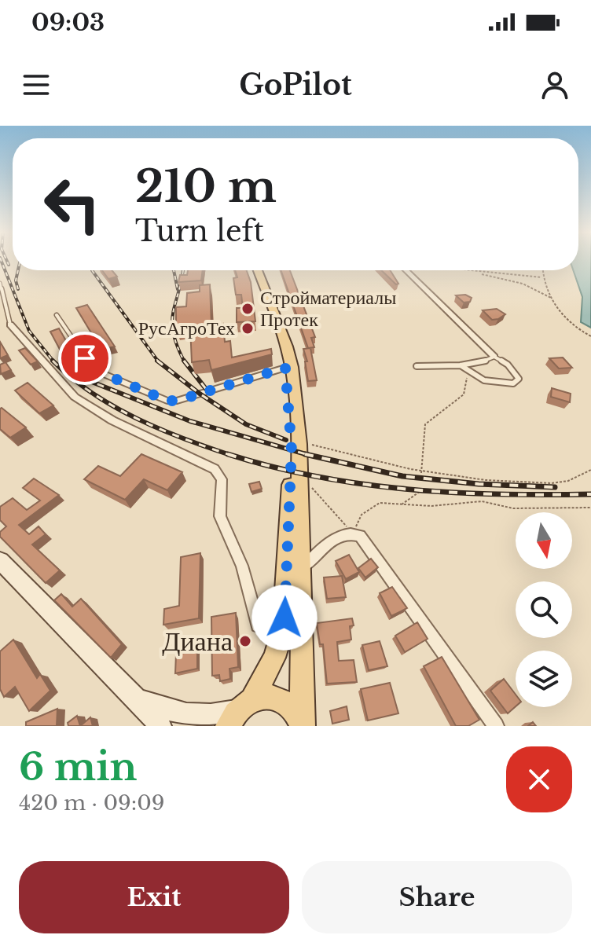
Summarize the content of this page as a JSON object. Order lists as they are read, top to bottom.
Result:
{
  "places": ["Стройматериалы Протек", "РусАгроТех", "Диана"],
  "north": "bottom",
  "page": {
    "status": "09:03",
    "header": "GoPilot",
    "turn": ["210 m", "Turn left"],
    "heading": ["6 min", "420 m · 09:09"],
    "buttons": ["Exit", "Share"]
  }
}
